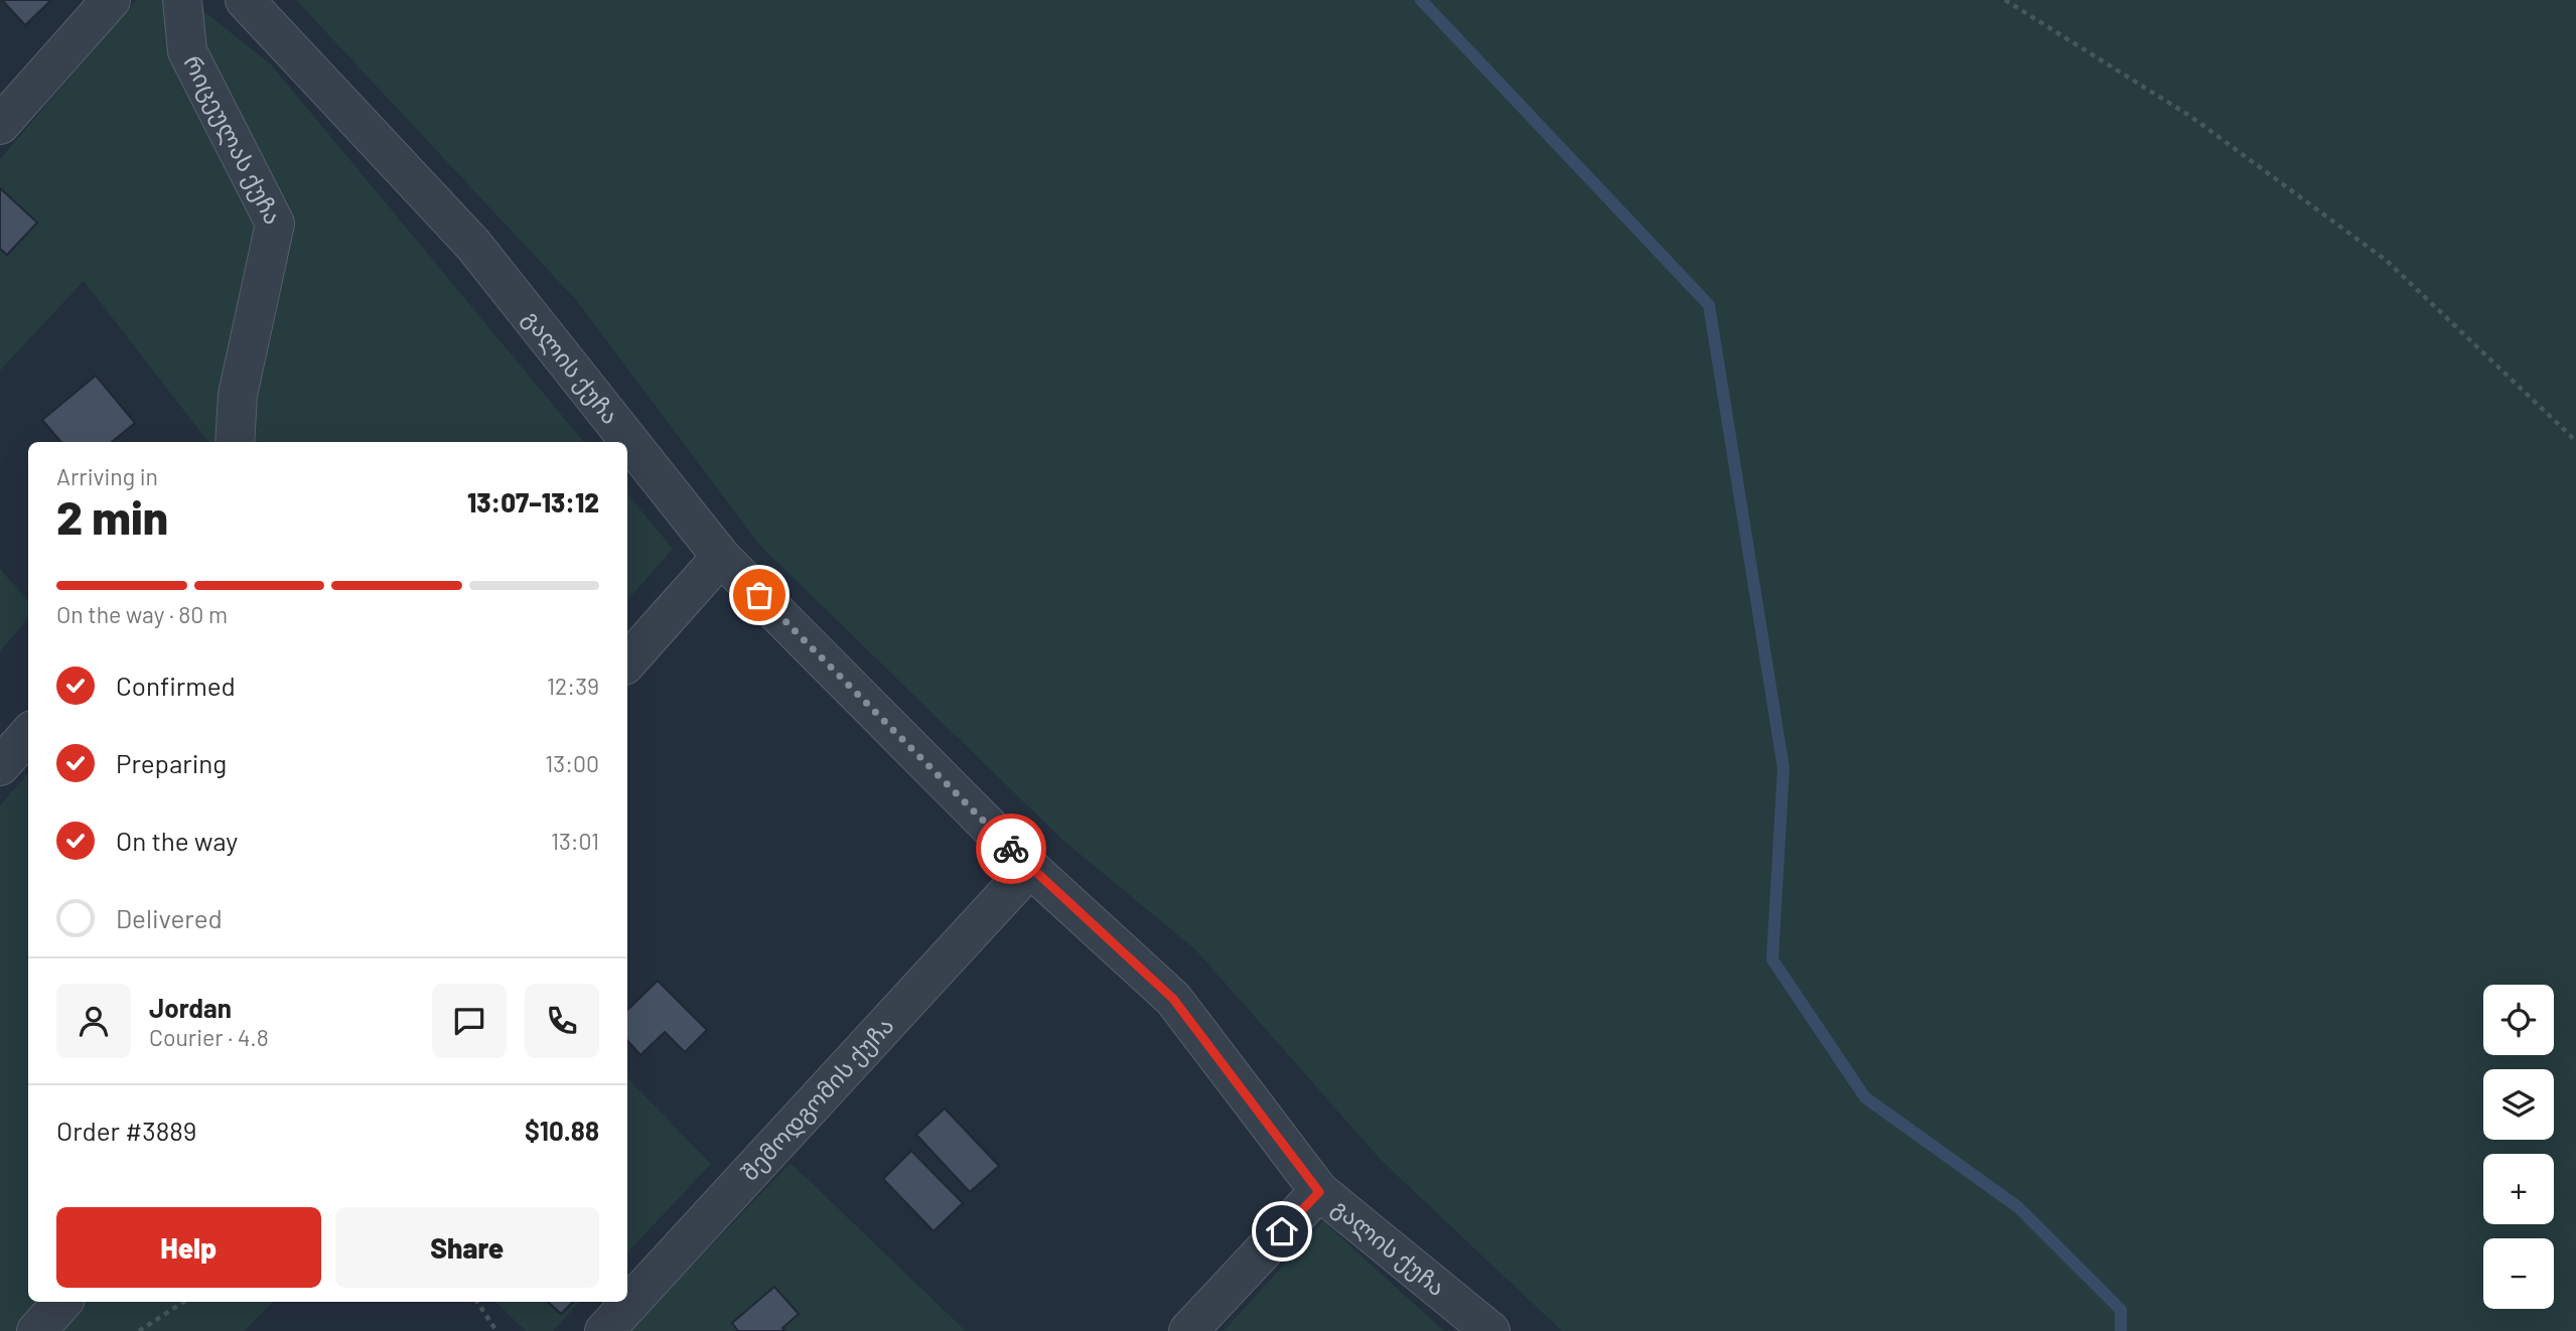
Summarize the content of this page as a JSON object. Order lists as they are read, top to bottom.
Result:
{
  "streets": {
    "street": ["რიცეულას ქუჩა", "გალის ქუჩა", "შემოდგომის ქუჩა"]
  },
  "crossings": [
    ["გალის ქუჩა", "შემოდგომის ქუჩა"]
  ],
  "page": {
    "heading": ["2 min", "Arriving in", "13:07–13:12"],
    "panel": [
      "Jordan",
      "Courier · 4.8",
      "Order #3889",
      "$10.88"
    ],
    "bar": "On the way · 80 m",
    "list": [
      ["Confirmed", "12:39"],
      ["Preparing", "13:00"],
      ["On the way", "13:01"],
      "Delivered"
    ],
    "map_buttons": ["+", "−"],
    "buttons": ["Help", "Share"]
  }
}
